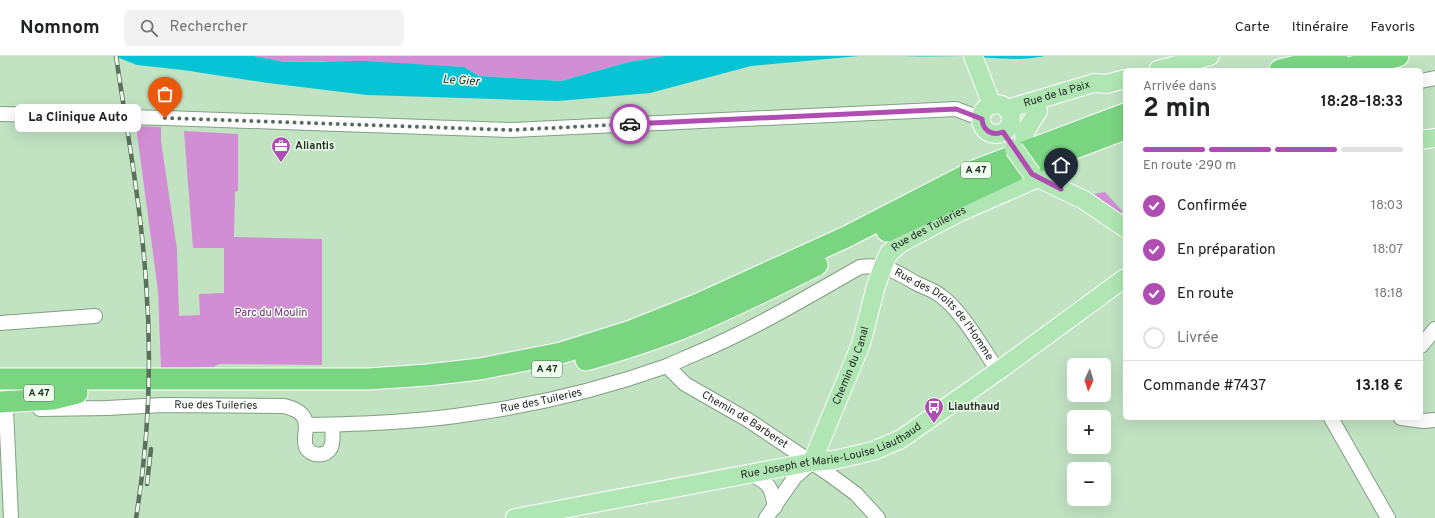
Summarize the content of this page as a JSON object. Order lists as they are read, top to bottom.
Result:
{
  "streets": {
    "highway": ["A 47"],
    "main road": [
      "Rue de la Paix",
      "Rue des Tuileries",
      "Chemin du Canal",
      "Rue Joseph et Marie-Louise Liauthaud"
    ],
    "street": ["Rue des Droits de l'Homme", "Chemin de Barberet"]
  },
  "crossings": [
    ["A 47", "Rue des Tuileries"],
    ["Rue des Tuileries", "Rue des Droits de l'Homme"],
    ["Rue des Tuileries", "Chemin du Canal"],
    ["Rue des Tuileries", "Chemin de Barberet"],
    ["Rue des Droits de l'Homme", "Chemin du Canal"],
    ["Rue des Droits de l'Homme", "Rue Joseph et Marie-Louise Liauthaud"],
    ["Chemin du Canal", "Chemin de Barberet"],
    ["Chemin du Canal", "Rue Joseph et Marie-Louise Liauthaud"],
    ["Chemin de Barberet", "Rue Joseph et Marie-Louise Liauthaud"]
  ],
  "water": ["Le Gier"],
  "parks": ["Parc du Moulin"],
  "places": {
    "other": ["La Clinique Auto"],
    "office": ["Aliantis"],
    "bus stop": ["Liauthaud"]
  },
  "north": "bottom",
  "page": {
    "header": "Nomnom",
    "search": "Rechercher",
    "nav": ["Carte", "Itinéraire", "Favoris"],
    "heading": ["2 min", "Arrivée dans", "18:28–18:33"],
    "panel": ["Commande #7437", "13.18 €"],
    "bubble": "La Clinique Auto",
    "bar": "En route · 290 m",
    "list": [
      ["Confirmée", "18:03"],
      ["En préparation", "18:07"],
      ["En route", "18:18"],
      "Livrée"
    ],
    "map_buttons": ["+", "−"]
  }
}
